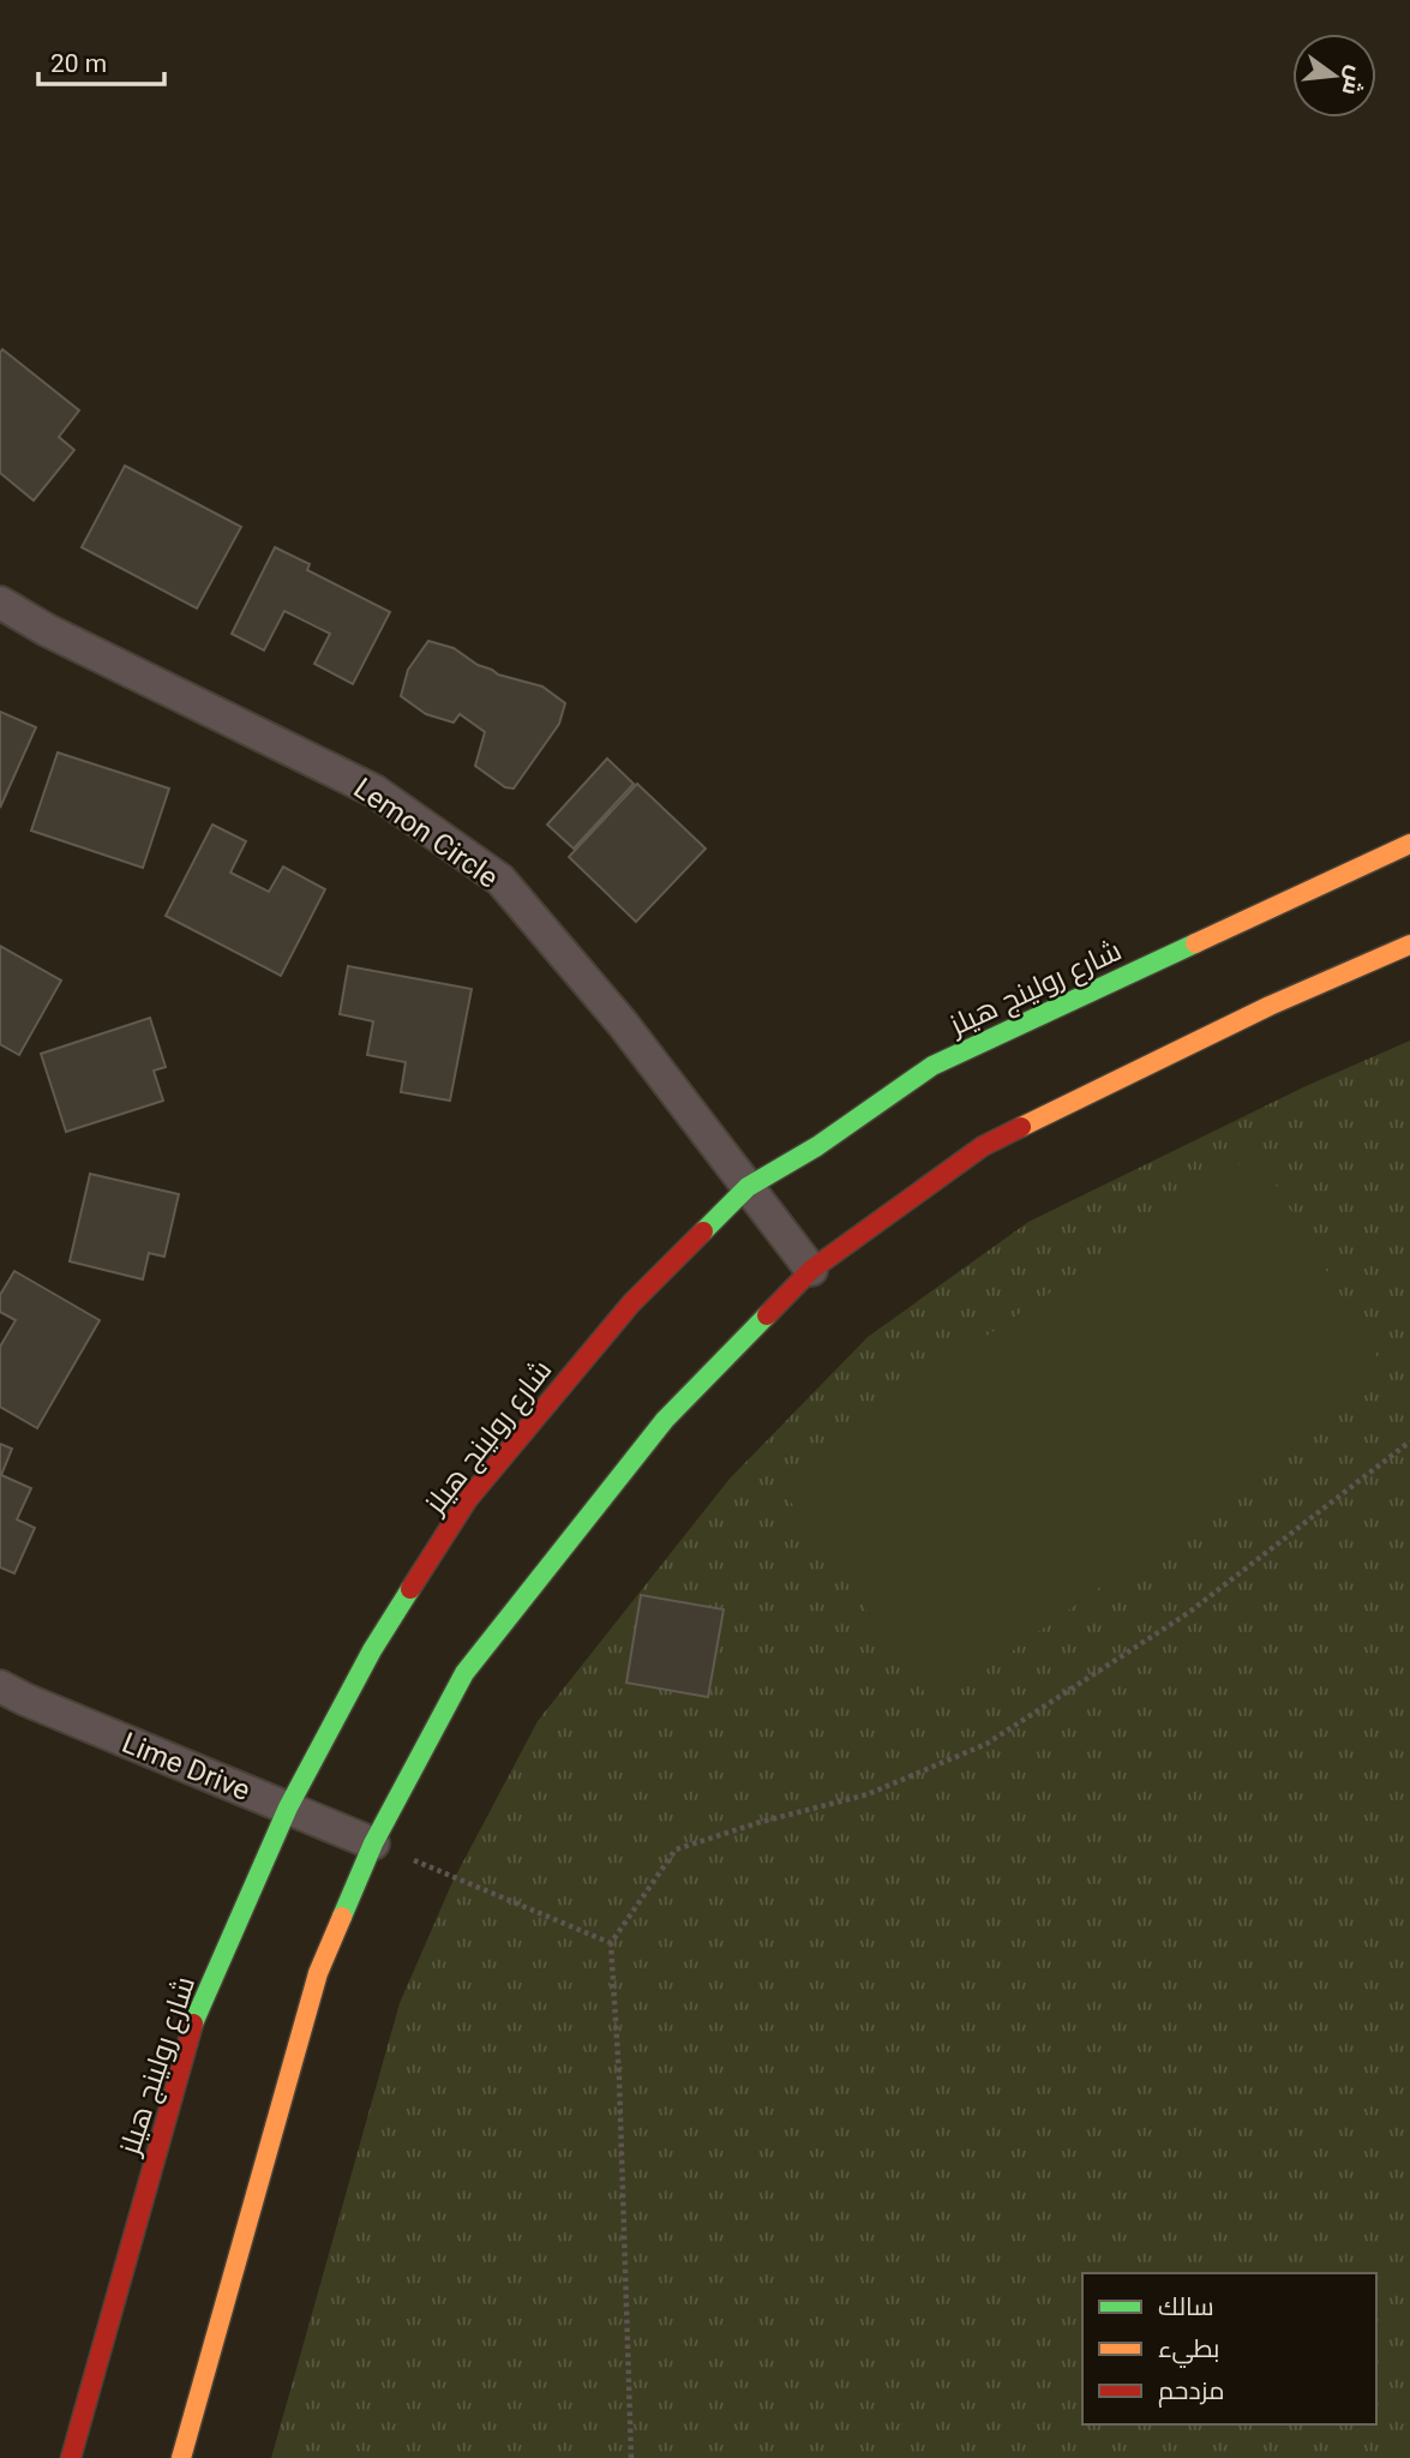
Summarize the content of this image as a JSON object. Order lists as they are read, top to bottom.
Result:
{
  "streets": {
    "main road": ["شارع رولينج هيلز"],
    "street": ["Lemon Circle", "Lime Drive"]
  },
  "crossings": [
    ["Lemon Circle", "شارع رولينج هيلز"],
    ["شارع رولينج هيلز", "Lime Drive"]
  ],
  "legend": ["سالك", "بطيء", "مزدحم"],
  "scale_bar": "20 m",
  "north": "right"
}
